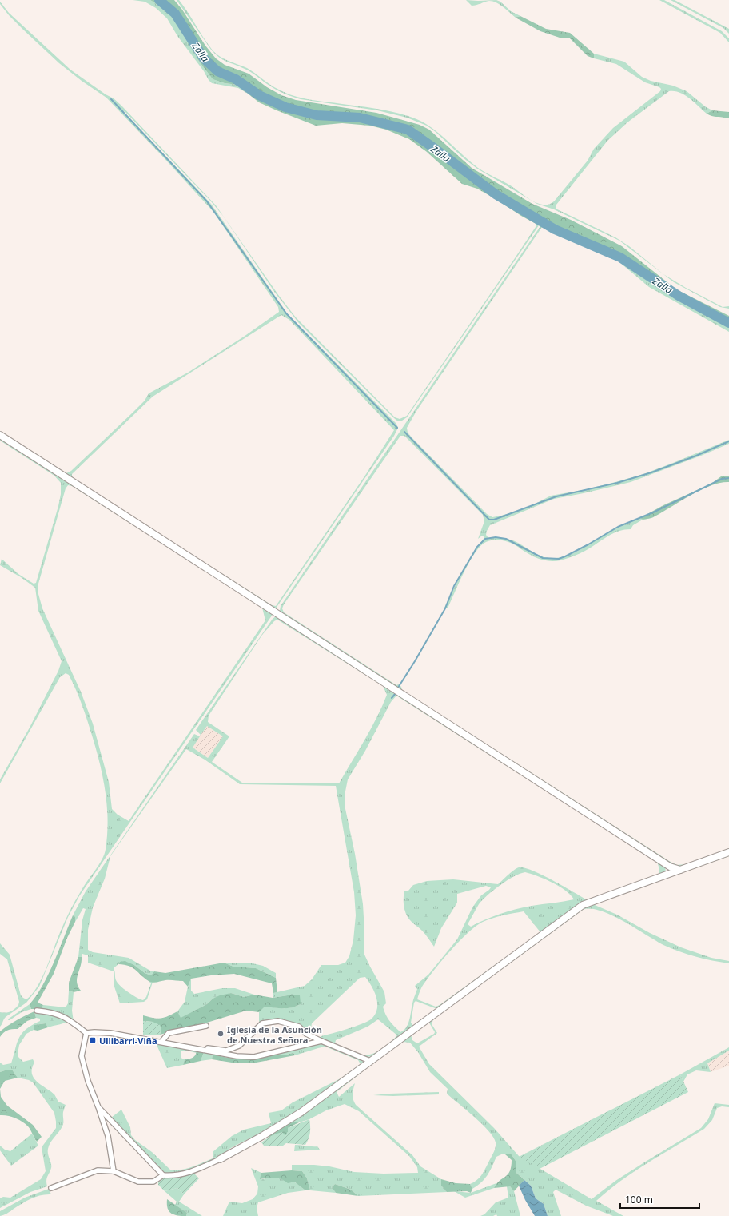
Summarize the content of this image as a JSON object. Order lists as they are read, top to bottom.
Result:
{
  "water": ["Zalla"],
  "places": {
    "other": ["Iglesia de la Asunción de Nuestra Señora"],
    "transit": ["Ullibarri-Viña"]
  },
  "scale_bar": "100 m"
}
